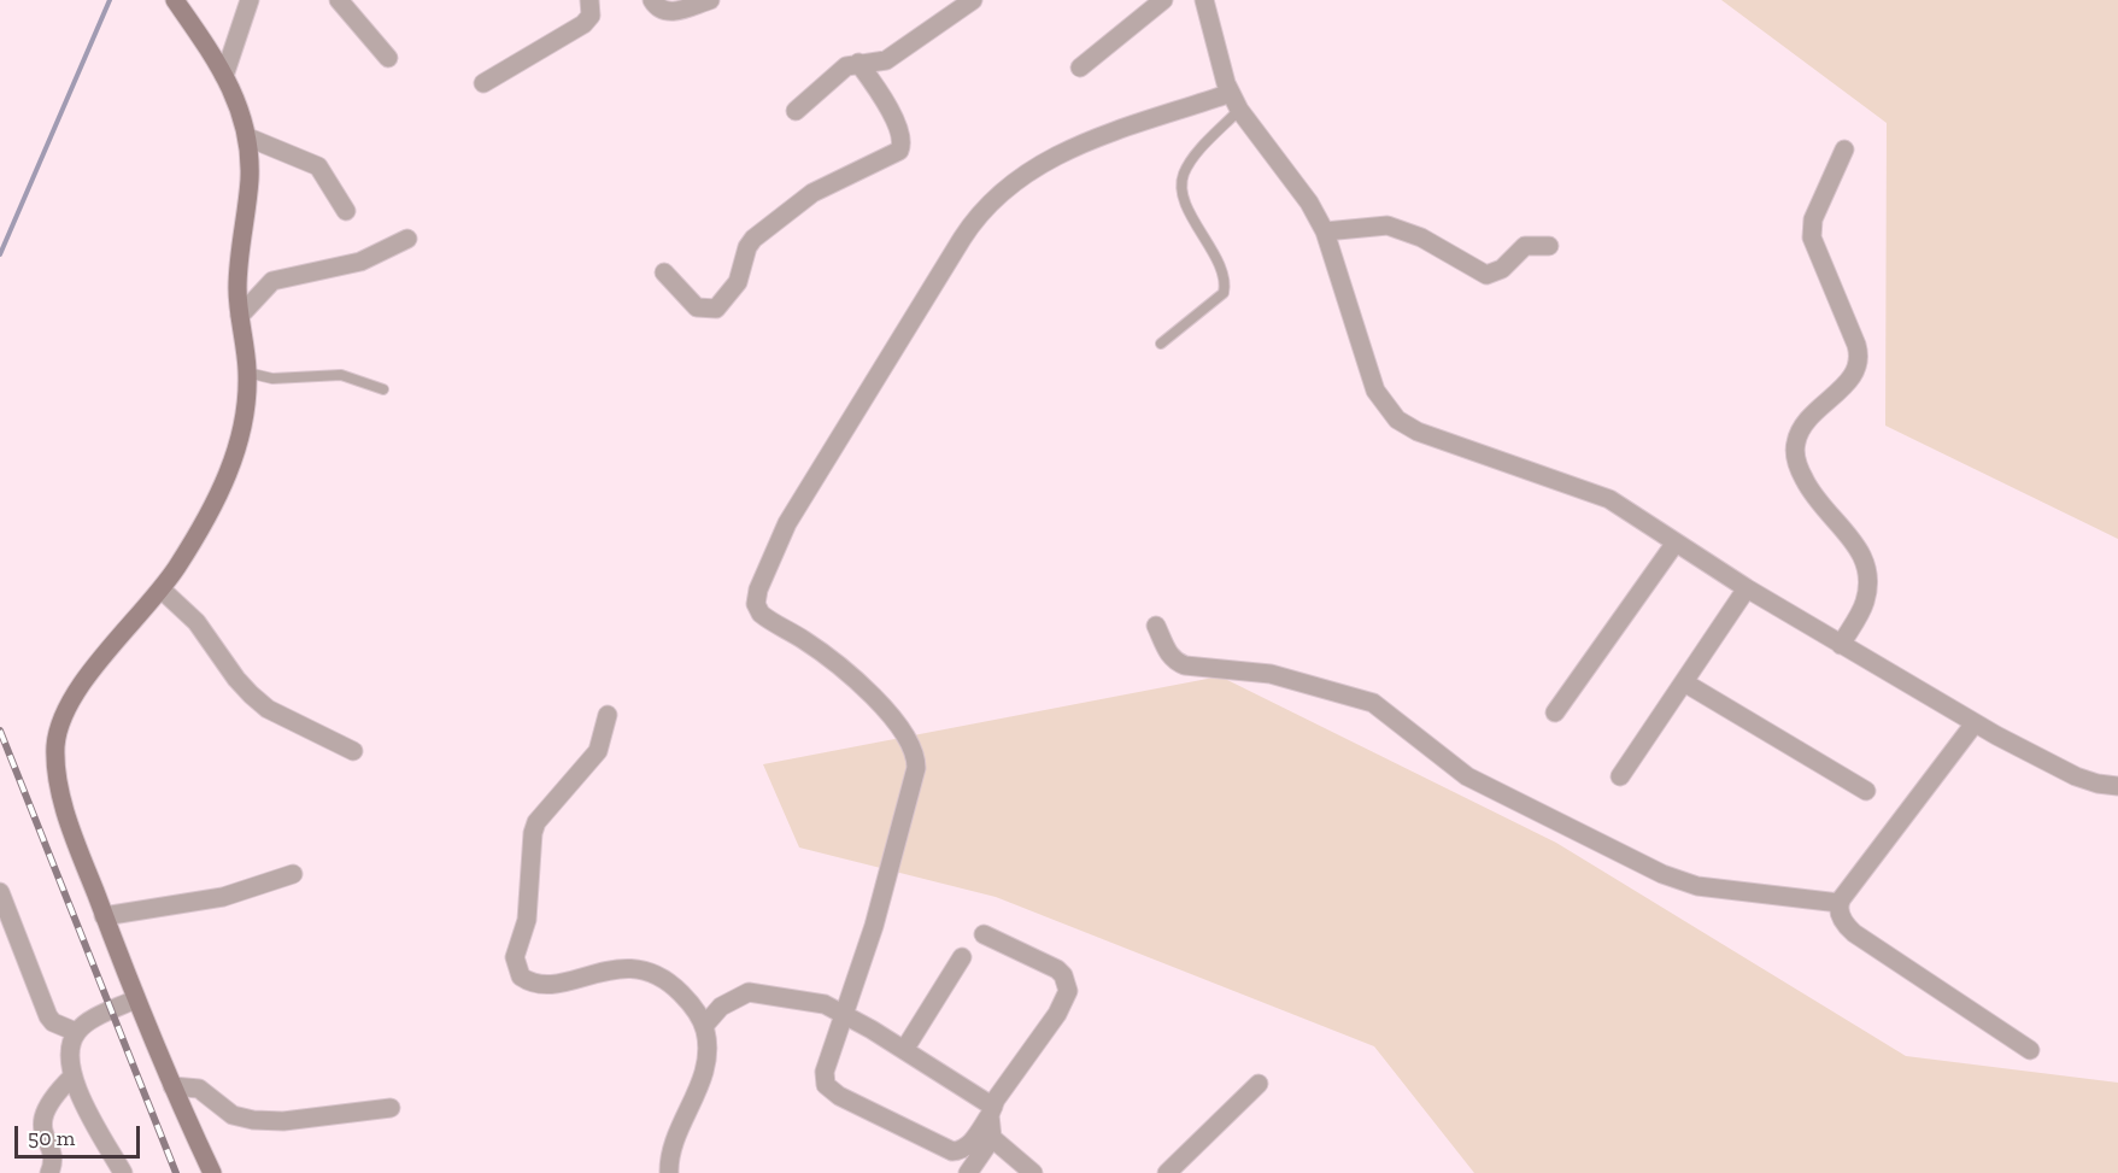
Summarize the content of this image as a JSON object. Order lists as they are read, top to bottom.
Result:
{
  "scale_bar": "50 m"
}
